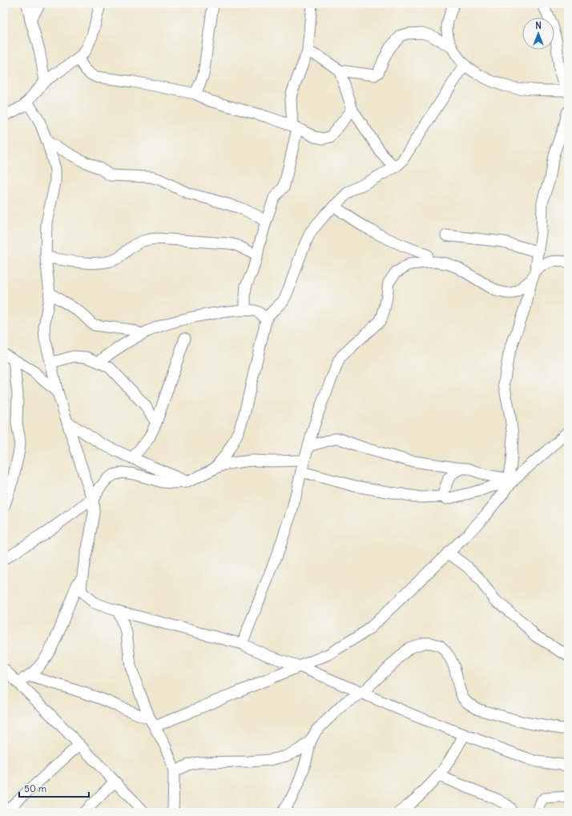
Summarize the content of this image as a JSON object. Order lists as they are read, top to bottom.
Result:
{
  "scale_bar": "50 m",
  "north": "top"
}
